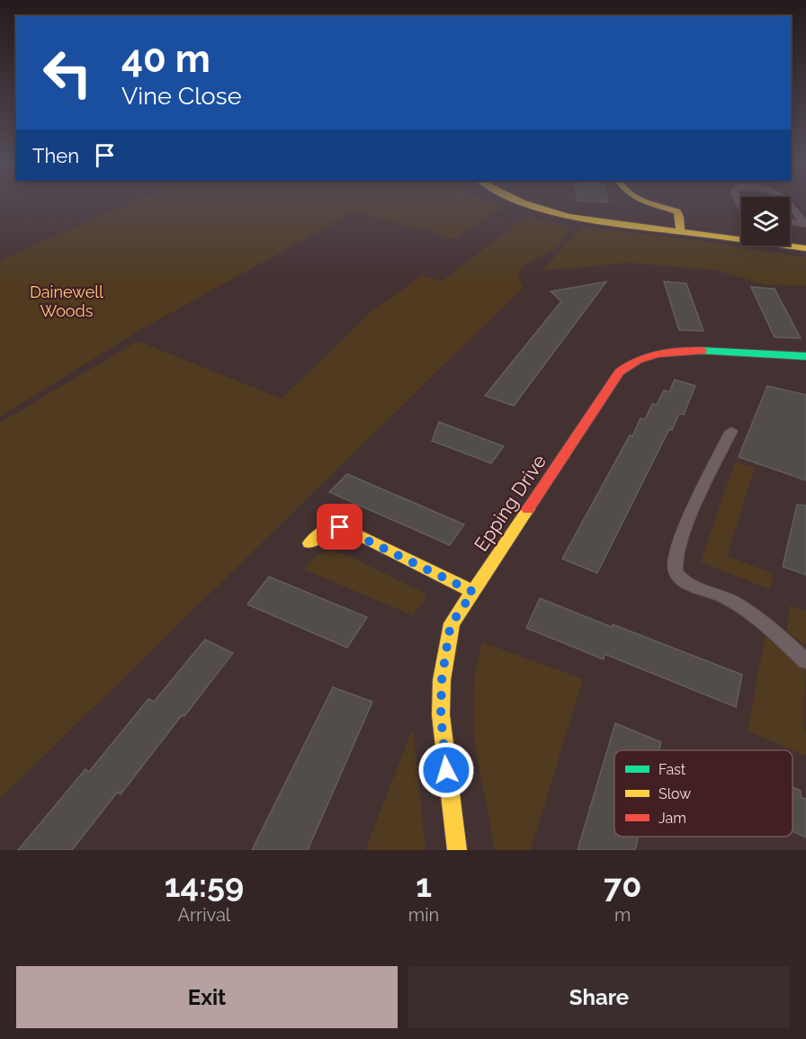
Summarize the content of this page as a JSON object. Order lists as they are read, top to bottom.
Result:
{
  "streets": {
    "street": ["Epping Drive"]
  },
  "parks": ["Dainewell Woods"],
  "legend": ["Fast", "Slow", "Jam"],
  "page": {
    "turn": ["40 m", "Vine Close"],
    "then": "Then",
    "eta": [
      "14:59",
      "Arrival",
      "1",
      "min",
      "70",
      "m"
    ],
    "buttons": ["Exit", "Share"]
  }
}
